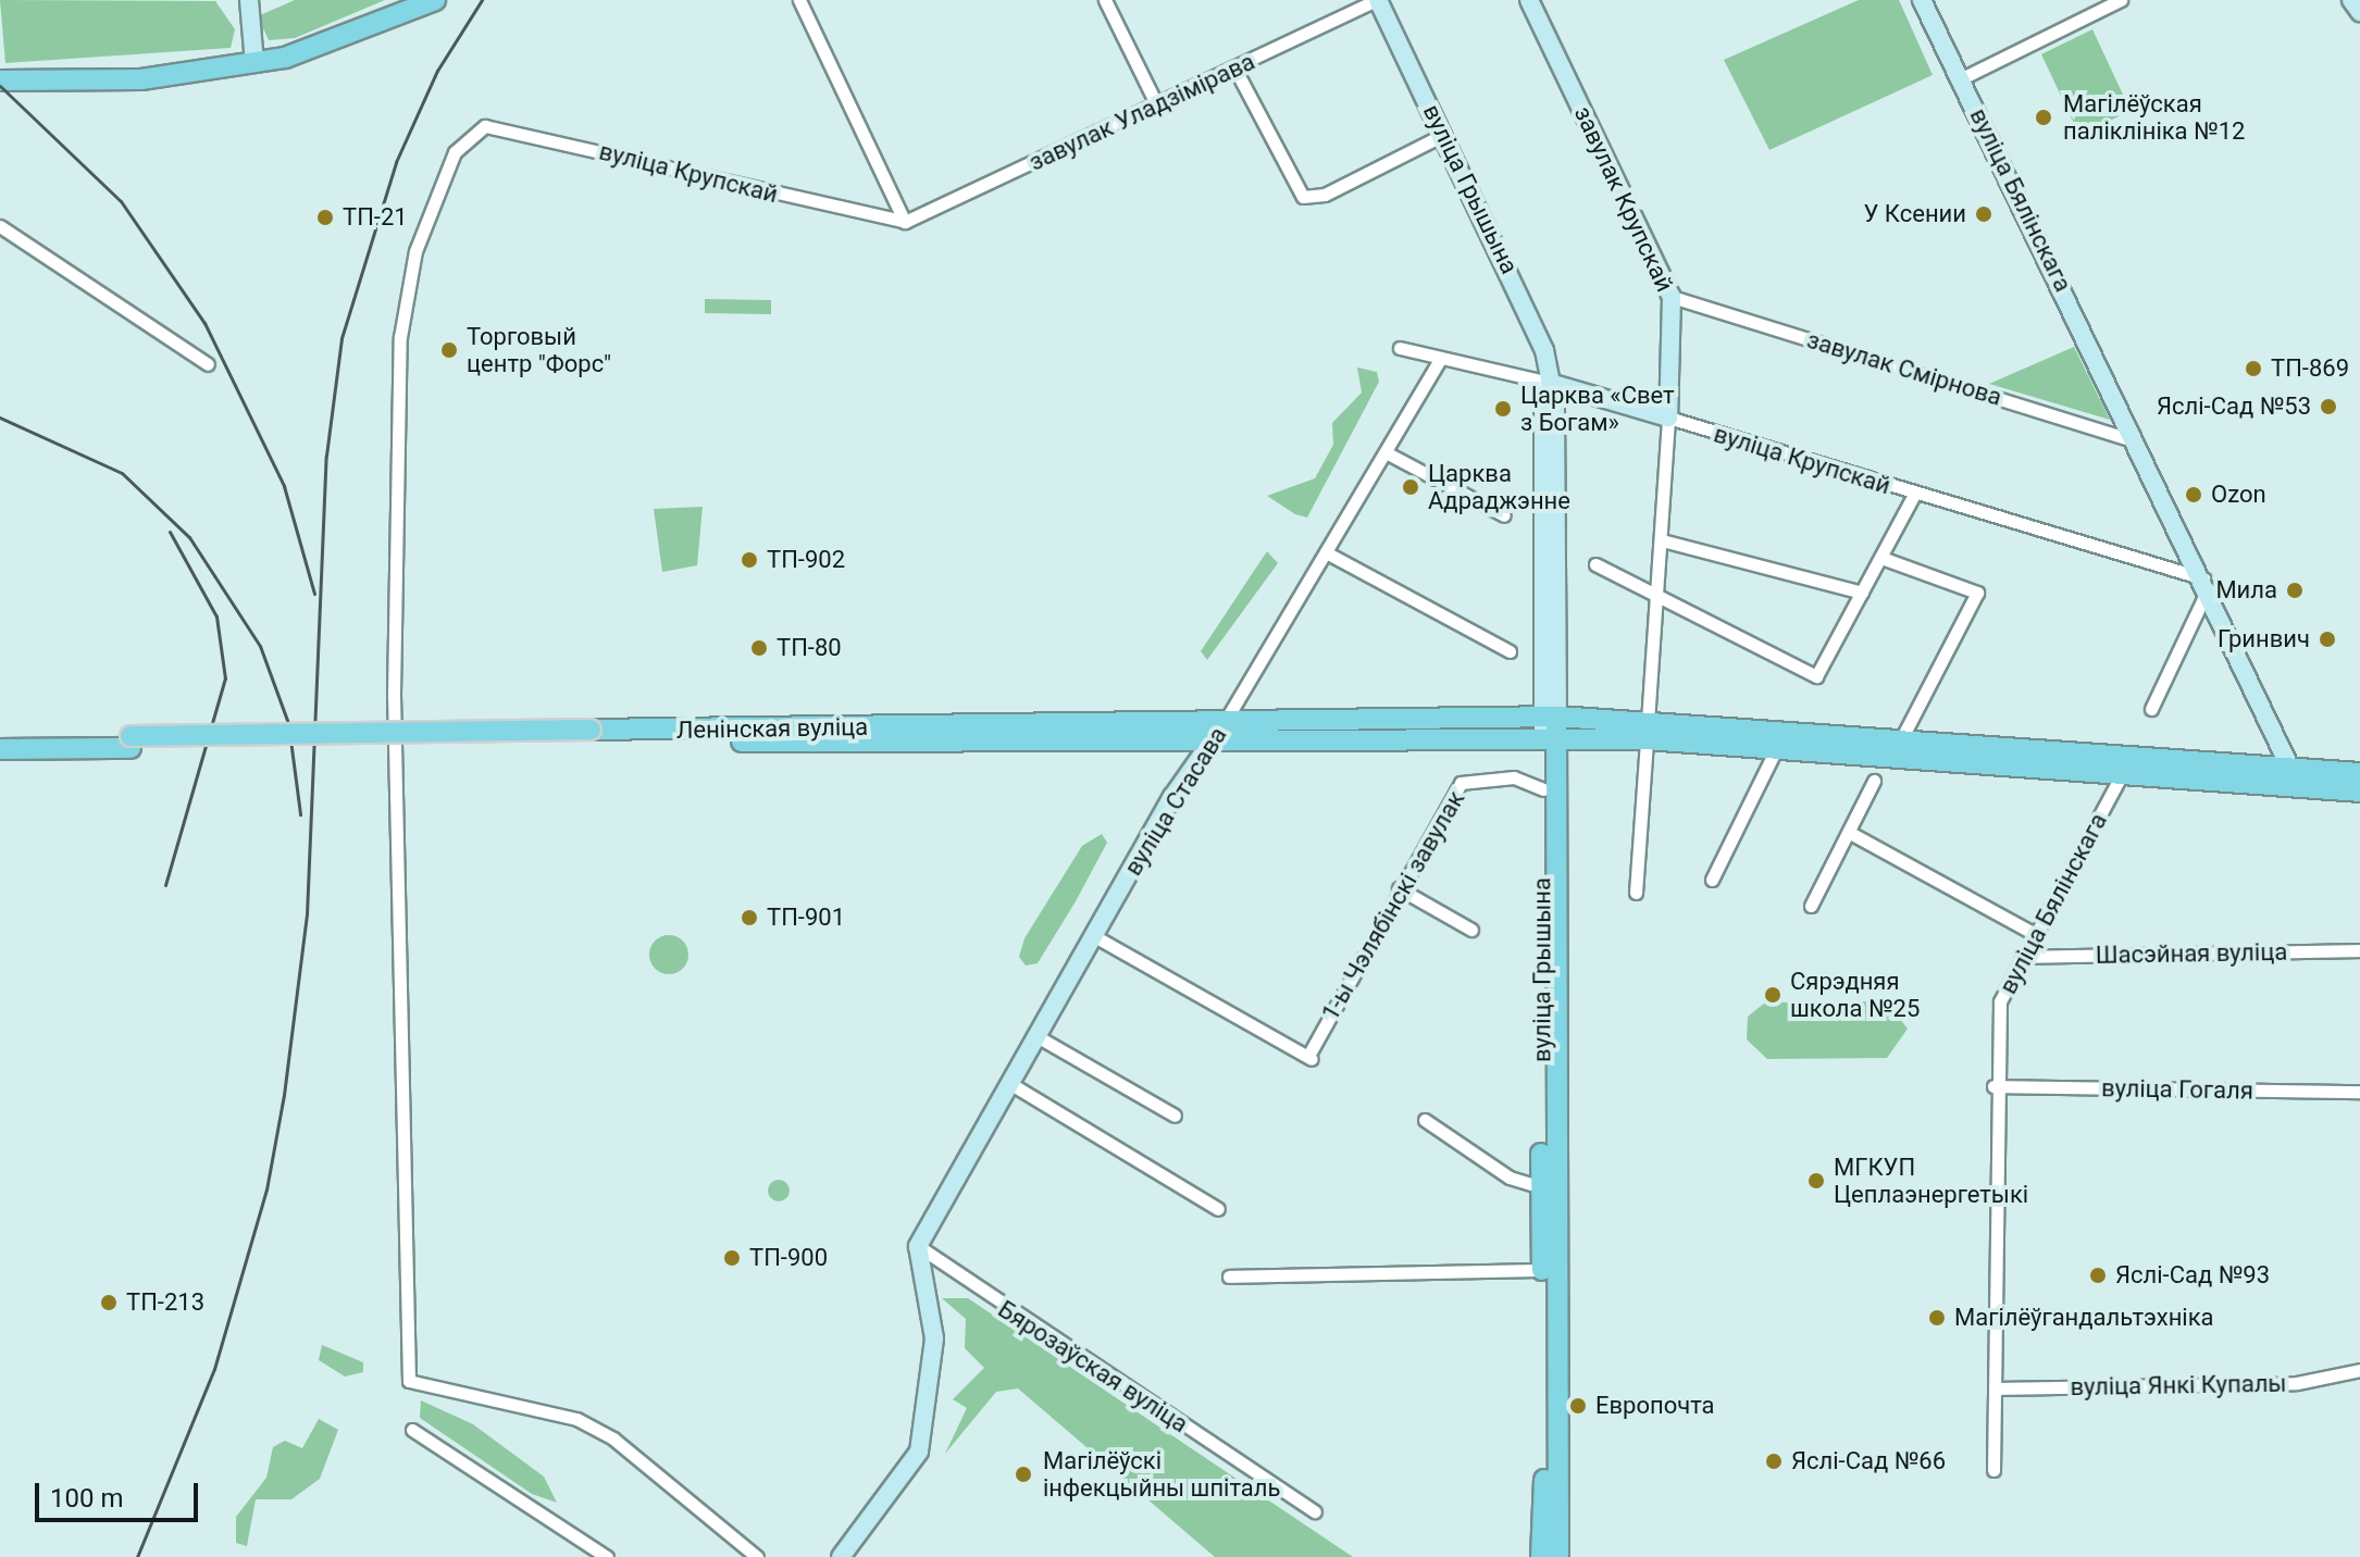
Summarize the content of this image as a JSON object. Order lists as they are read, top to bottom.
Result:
{
  "streets": {
    "main road": [
      "вуліца Крупскай",
      "вуліца Грышына",
      "завулак Крупскай",
      "вуліца Бялінскага",
      "Ленінская вуліца",
      "вуліца Стасава"
    ],
    "street": [
      "завулак Уладзімірава",
      "завулак Смірнова",
      "1-ы Чэлябінскі завулак",
      "Шасэйная вуліца",
      "вуліца Гогаля",
      "Бярозаўская вуліца",
      "вуліца Янкі Купалы"
    ]
  },
  "crossings": [
    ["завулак Уладзімірава", "вуліца Крупскай"],
    ["завулак Уладзімірава", "вуліца Грышына"],
    ["вуліца Крупскай", "вуліца Грышына"],
    ["вуліца Крупскай", "завулак Крупскай"],
    ["вуліца Крупскай", "вуліца Бялінскага"],
    ["вуліца Крупскай", "вуліца Стасава"],
    ["вуліца Грышына", "Ленінская вуліца"],
    ["вуліца Грышына", "1-ы Чэлябінскі завулак"],
    ["завулак Крупскай", "завулак Смірнова"],
    ["вуліца Бялінскага", "завулак Смірнова"],
    ["вуліца Бялінскага", "Шасэйная вуліца"],
    ["вуліца Бялінскага", "вуліца Гогаля"],
    ["вуліца Бялінскага", "вуліца Янкі Купалы"],
    ["Ленінская вуліца", "вуліца Стасава"],
    ["вуліца Стасава", "1-ы Чэлябінскі завулак"],
    ["вуліца Стасава", "Бярозаўская вуліца"]
  ],
  "places": [
    "Магілёўская паліклініка №12",
    "У Ксении",
    "ТП-21",
    "Торговый центр \"Форс\"",
    "ТП-869",
    "Яслі-Сад №53",
    "Царква «Свет з Богам»",
    "Царква Адраджэнне",
    "Ozon",
    "ТП-902",
    "Мила",
    "Гринвич",
    "ТП-80",
    "ТП-901",
    "Сярэдняя школа №25",
    "МГКУП Цеплаэнергетыкі",
    "ТП-900",
    "Яслі-Сад №93",
    "ТП-213",
    "Магілёўгандальтэхніка",
    "Европочта",
    "Яслі-Сад №66",
    "Магілёўскі інфекцыйны шпіталь"
  ],
  "scale_bar": "100 m"
}
